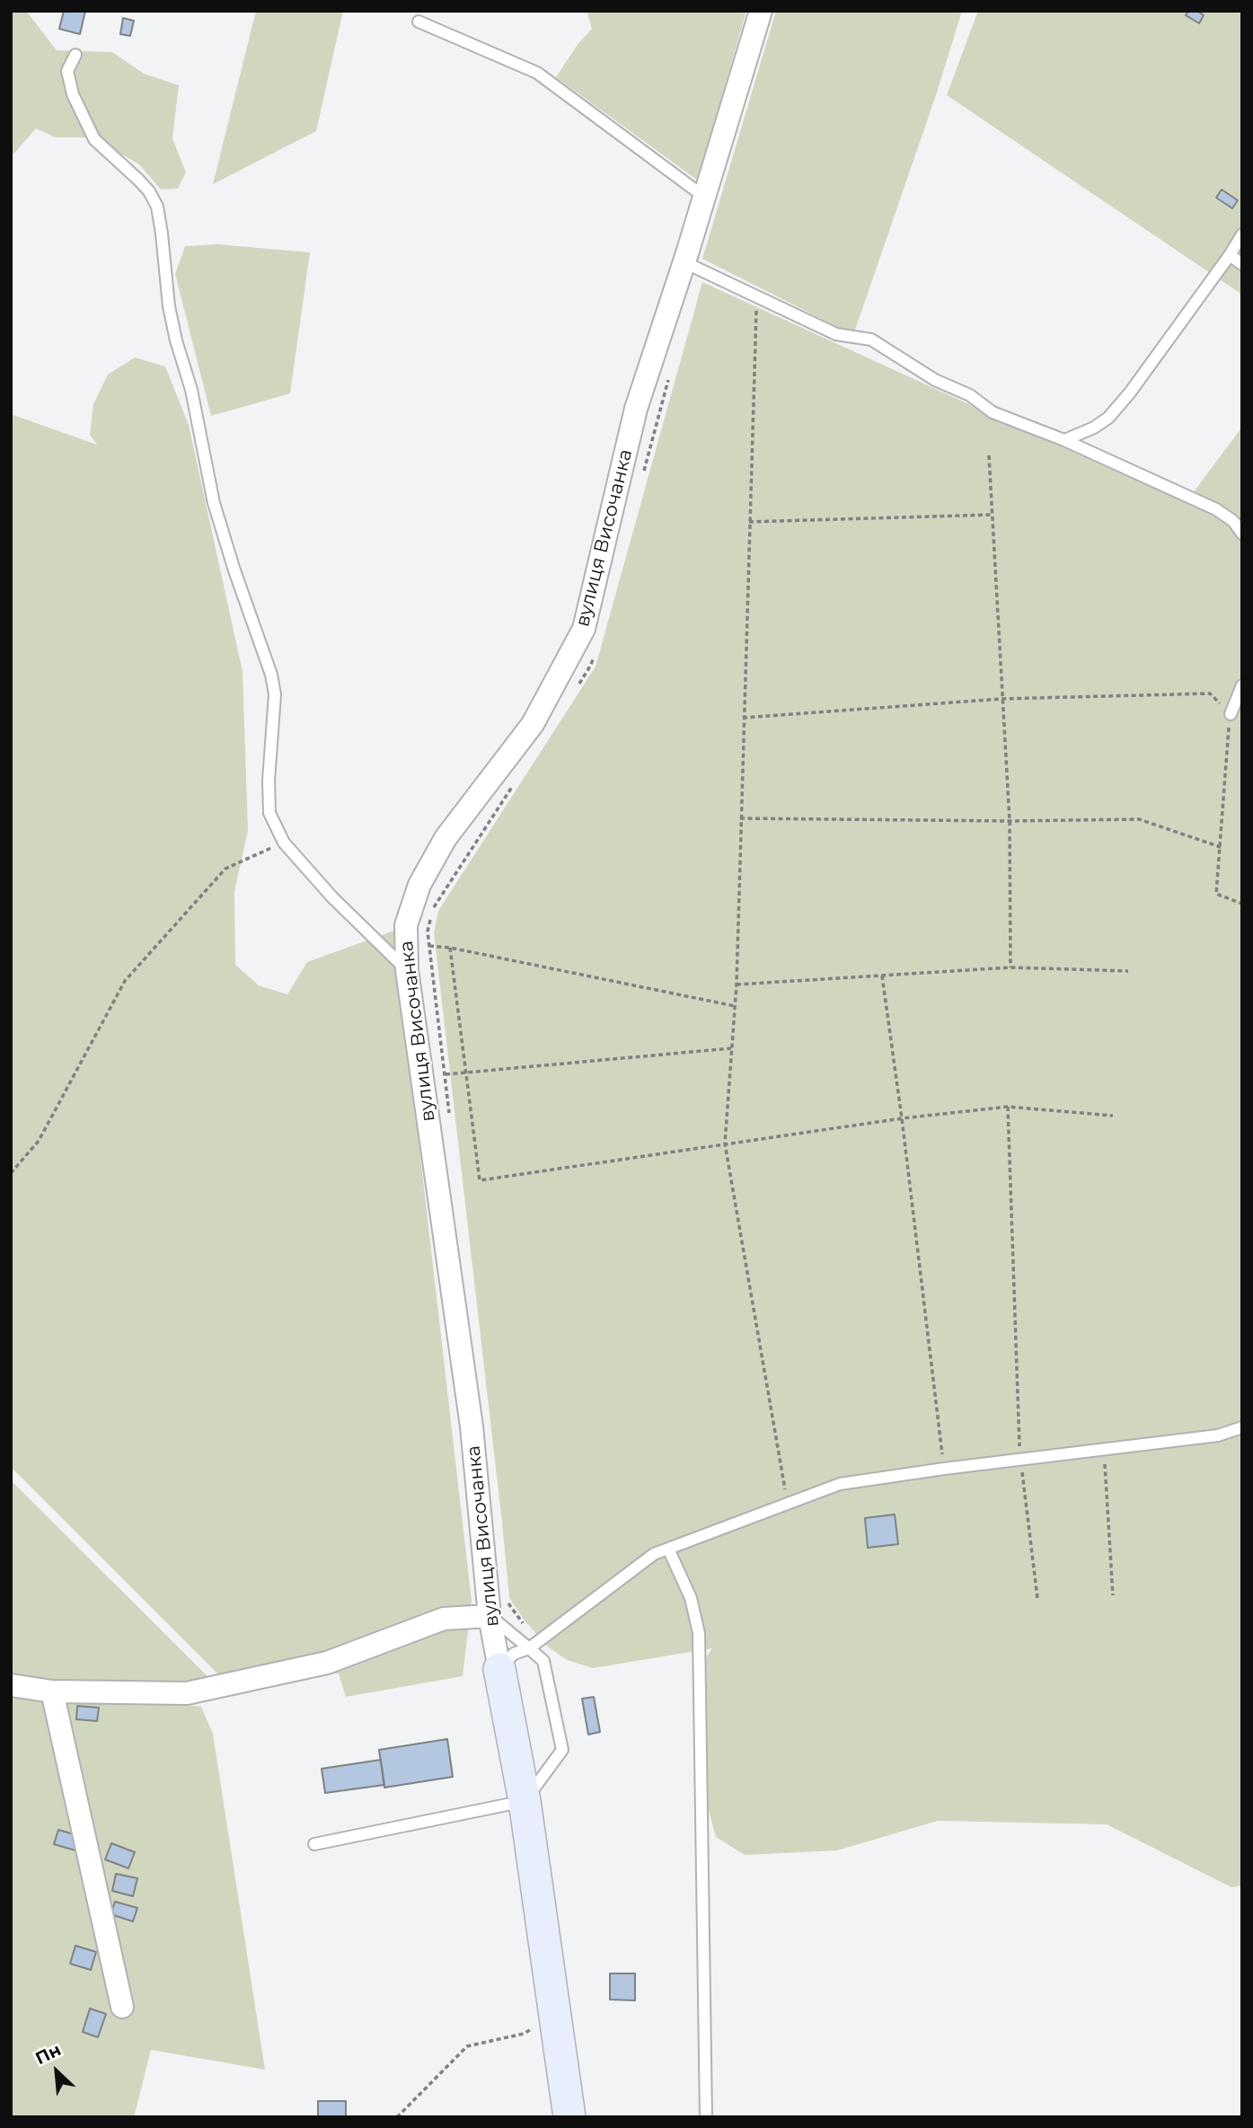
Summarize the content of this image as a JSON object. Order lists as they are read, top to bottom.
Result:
{
  "streets": {
    "street": ["вулиця Височанка"]
  },
  "north": "top left"
}
